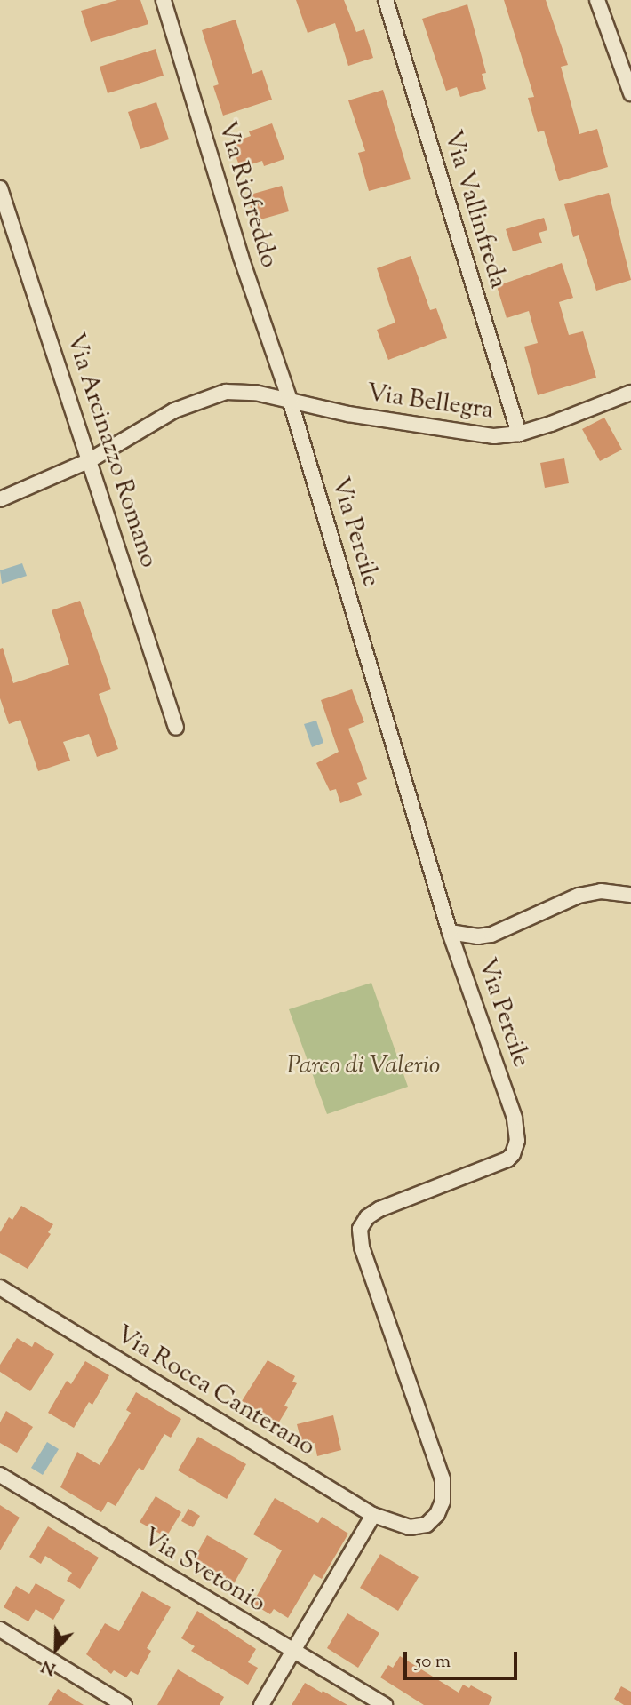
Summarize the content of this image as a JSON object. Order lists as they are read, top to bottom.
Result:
{
  "streets": {
    "street": [
      "Via Riofreddo",
      "Via Vallinfreda",
      "Via Bellegra",
      "Via Arcinazzo Romano",
      "Via Percile",
      "Via Rocca Canterano",
      "Via Svetonio"
    ]
  },
  "crossings": [
    ["Via Riofreddo", "Via Bellegra"],
    ["Via Riofreddo", "Via Percile"],
    ["Via Vallinfreda", "Via Bellegra"],
    ["Via Bellegra", "Via Arcinazzo Romano"],
    ["Via Bellegra", "Via Percile"],
    ["Via Percile", "Via Rocca Canterano"]
  ],
  "parks": ["Parco di Valerio"],
  "scale_bar": "50 m",
  "north": "bottom"
}
